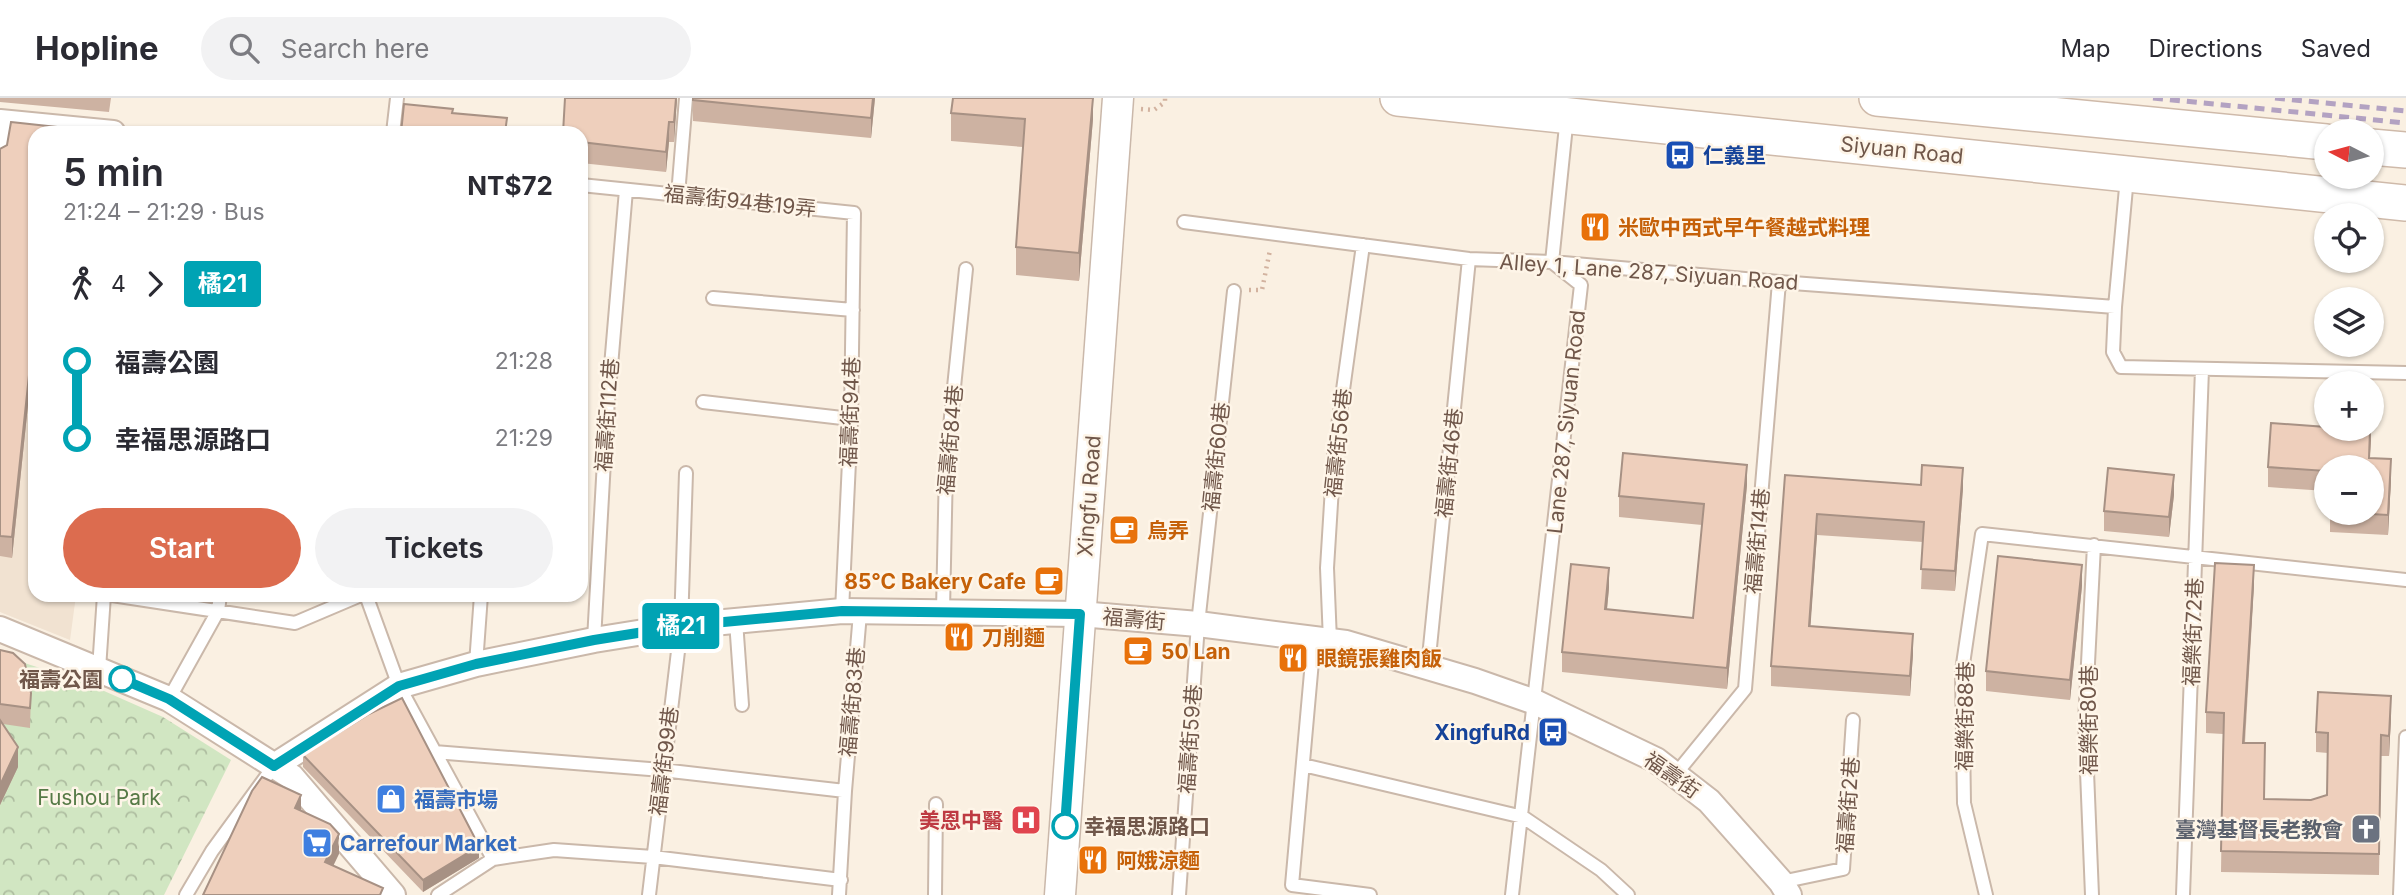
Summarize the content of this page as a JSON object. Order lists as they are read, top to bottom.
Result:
{
  "streets": {
    "main road": ["Siyuan Road"],
    "street": ["Xingfu Road", "福壽街"],
    "lane": [
      "福壽街94巷19弄",
      "Alley 1, Lane 287, Siyuan Road",
      "福壽街94巷",
      "福壽街112巷",
      "Lane 287, Siyuan Road",
      "福壽街84巷",
      "福壽街56巷",
      "福壽街60巷",
      "福壽街46巷",
      "福壽街14巷",
      "福樂街72巷",
      "福壽街83巷",
      "福樂街88巷",
      "福樂街80巷",
      "福壽街59巷",
      "福壽街99巷",
      "福壽街2巷"
    ]
  },
  "crossings": [
    ["福壽街94巷19弄", "福壽街94巷"],
    ["福壽街94巷19弄", "福壽街112巷"],
    ["Alley 1, Lane 287, Siyuan Road", "Lane 287, Siyuan Road"],
    ["Alley 1, Lane 287, Siyuan Road", "福壽街56巷"],
    ["Alley 1, Lane 287, Siyuan Road", "福壽街46巷"],
    ["Alley 1, Lane 287, Siyuan Road", "福壽街14巷"],
    ["福壽街94巷", "福壽街"],
    ["福壽街94巷", "福壽街83巷"],
    ["福壽街112巷", "福壽街"],
    ["Lane 287, Siyuan Road", "福壽街"],
    ["福壽街84巷", "福壽街"],
    ["福壽街56巷", "福壽街"],
    ["福壽街60巷", "福壽街"],
    ["福壽街60巷", "福壽街59巷"],
    ["福壽街46巷", "福壽街"],
    ["Xingfu Road", "福壽街"],
    ["福壽街14巷", "福壽街"],
    ["福壽街", "福壽街83巷"],
    ["福壽街", "福壽街59巷"],
    ["福壽街", "福壽街99巷"],
    ["福壽街", "福壽街2巷"],
    ["福樂街88巷", "福樂街80巷"]
  ],
  "parks": ["Fushou Park"],
  "places": {
    "bus stop": ["仁義里", "XingfuRd"],
    "restaurant": [
      "米歐中西式早午餐越式料理",
      "刀削麵",
      "眼鏡張雞肉飯",
      "阿娥涼麵"
    ],
    "cafe": ["烏弄", "85°C Bakery Cafe", "50 Lan"],
    "other": ["福壽公園", "幸福思源路口"],
    "shop": ["福壽市場"],
    "hospital": ["美恩中醫"],
    "church": ["臺灣基督長老教會"],
    "supermarket": ["Carrefour Market"]
  },
  "lines": ["bus line 橘21"],
  "north": "left",
  "page": {
    "header": "Hopline",
    "search": "Search here",
    "nav": ["Map", "Directions", "Saved"],
    "on_map": "橘21",
    "map_buttons": ["+", "−"],
    "heading": ["5 min", "21:24 – 21:29 · Bus", "NT$72"],
    "legs": ["4", "橘21"],
    "list": [
      {
        "name": "福壽公園",
        "value": "21:28"
      },
      {
        "name": "幸福思源路口",
        "value": "21:29"
      }
    ],
    "buttons": ["Start", "Tickets"]
  }
}
